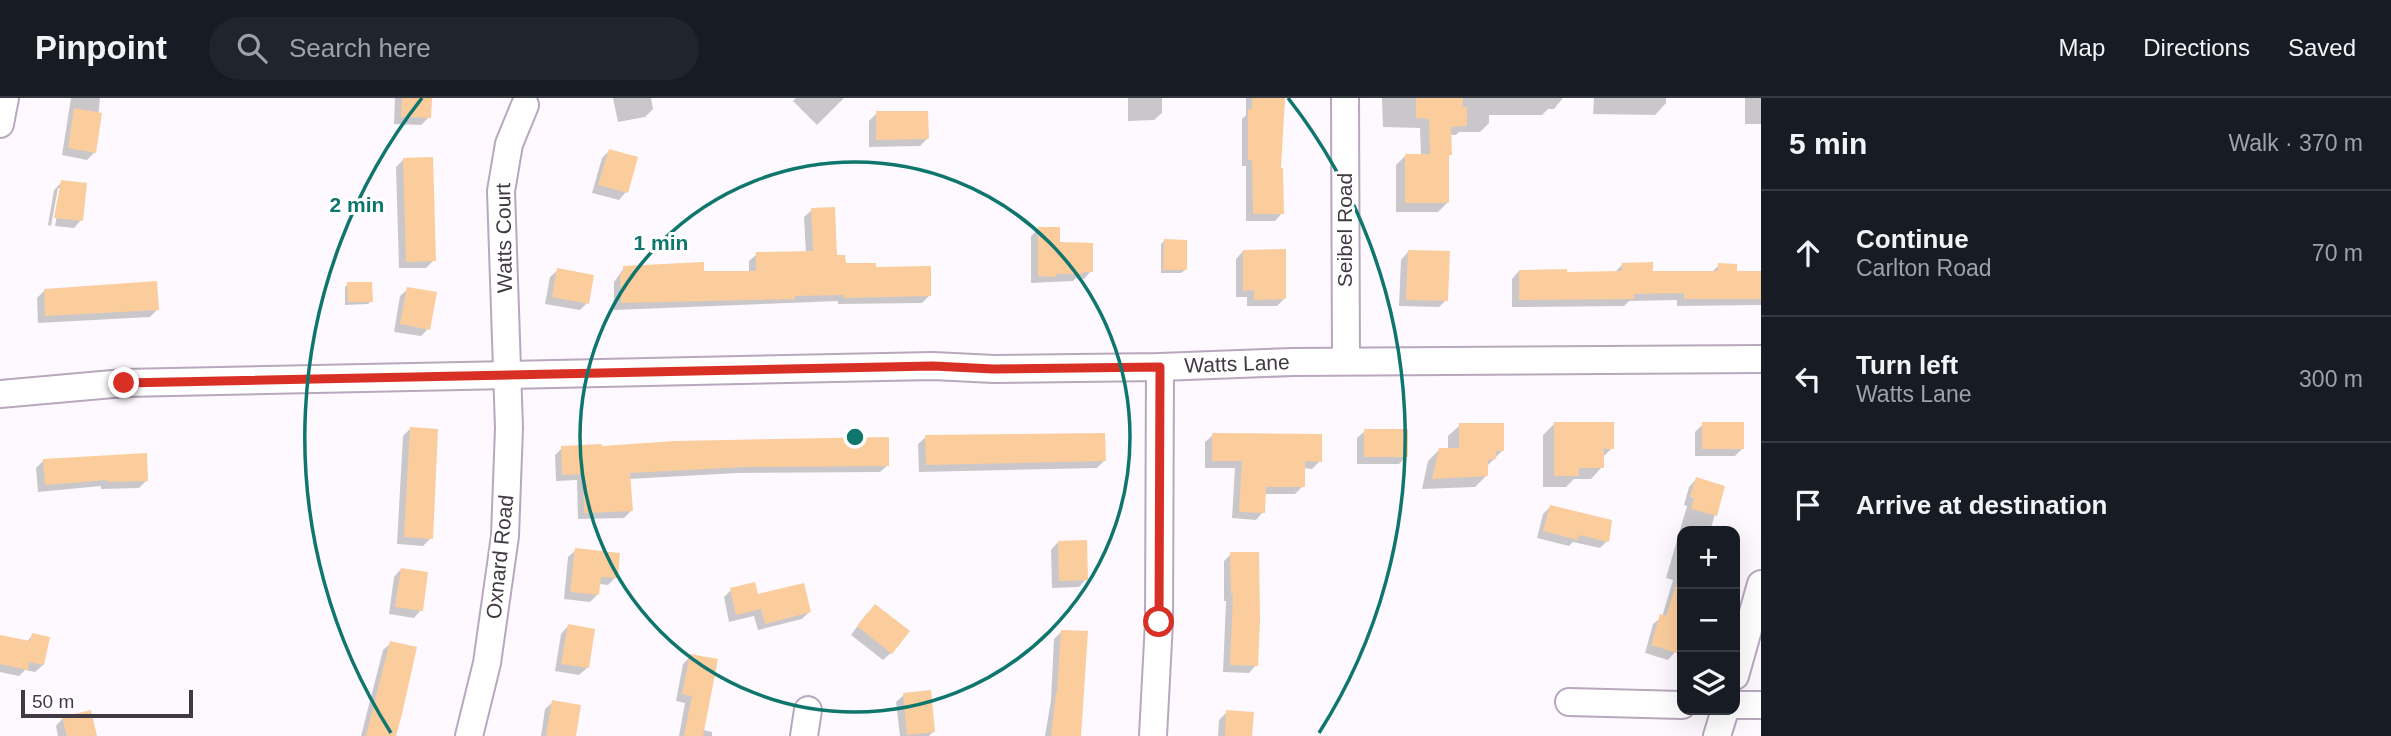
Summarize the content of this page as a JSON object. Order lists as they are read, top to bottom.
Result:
{
  "streets": {
    "street": [
      "Seibel Road",
      "Watts Court",
      "Watts Lane",
      "Oxnard Road"
    ]
  },
  "crossings": [
    ["Seibel Road", "Watts Lane"],
    ["Watts Court", "Watts Lane"],
    ["Watts Court", "Oxnard Road"],
    ["Watts Lane", "Oxnard Road"]
  ],
  "scale_bar": "50 m",
  "page": {
    "header": "Pinpoint",
    "search": "Search here",
    "nav": ["Map", "Directions", "Saved"],
    "heading": ["5 min", "Walk · 370 m"],
    "list": [
      ["Continue", "Carlton Road", "70 m"],
      ["Turn left", "Watts Lane", "300 m"],
      "Arrive at destination"
    ],
    "map_buttons": ["+", "−"],
    "scale": "50 m"
  },
  "rings": ["2 min", "1 min"]
}
